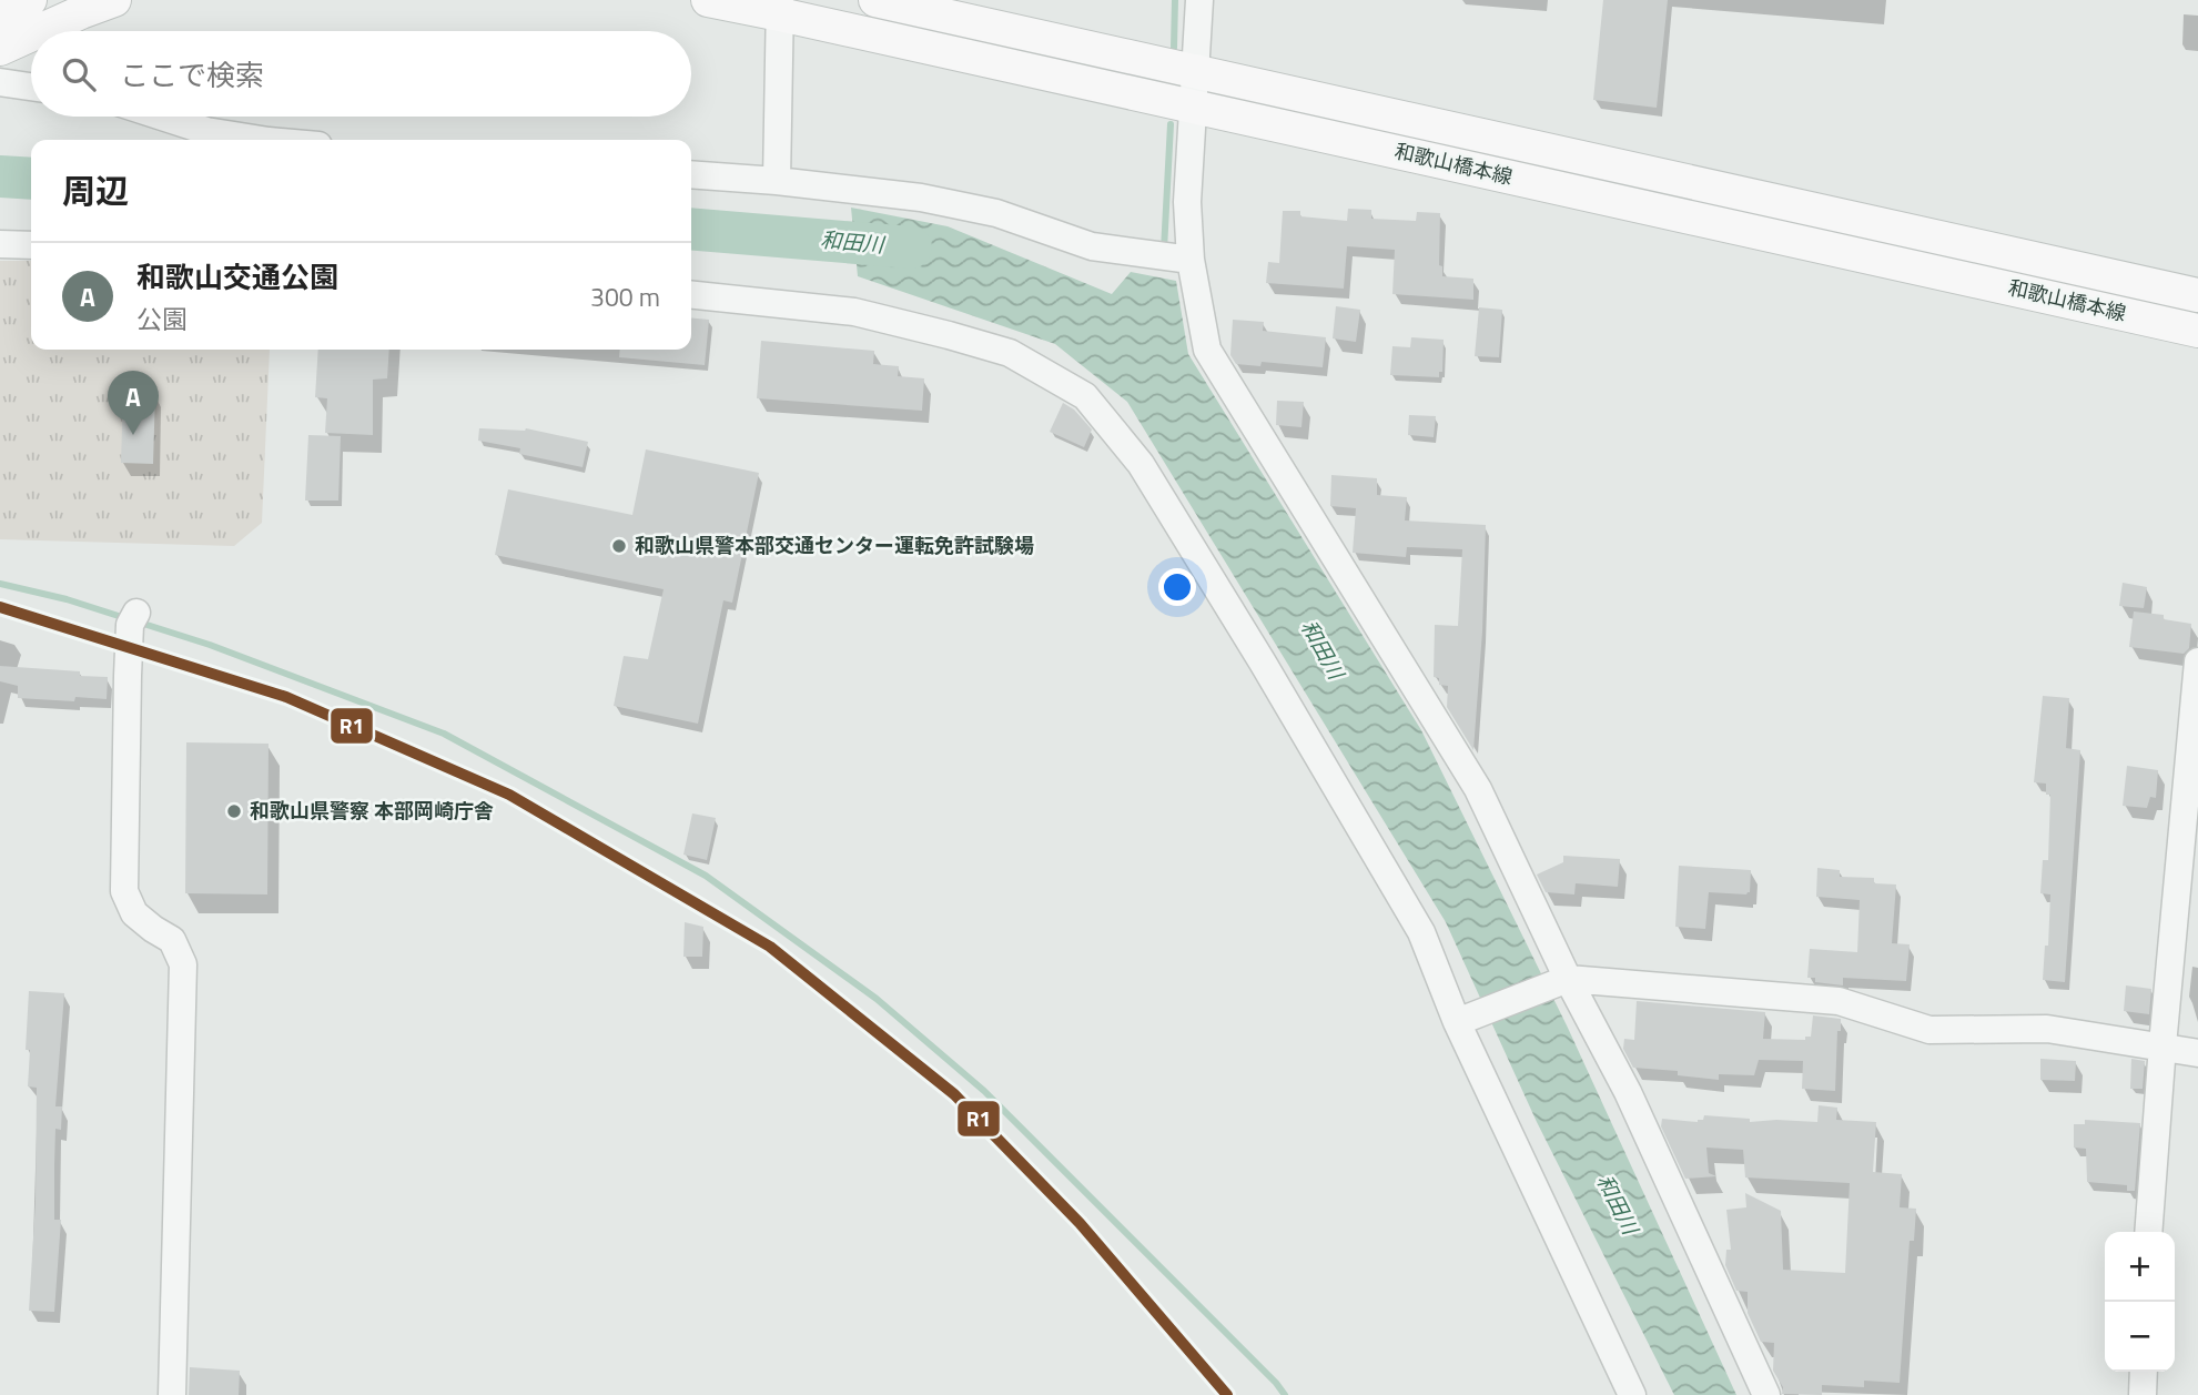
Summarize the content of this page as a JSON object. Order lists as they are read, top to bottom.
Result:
{
  "streets": {
    "main road": ["和歌山橋本線"]
  },
  "water": ["和田川"],
  "places": ["和歌山県警本部交通センター運転免許試験場", "和歌山県警察 本部岡崎庁舎"],
  "lines": ["transit line R1"],
  "page": {
    "search": "ここで検索",
    "heading": "周辺",
    "list": [
      {
        "mark": "A",
        "name": "和歌山交通公園",
        "note": "公園",
        "value": "300 m"
      }
    ],
    "pins": "A",
    "map_buttons": ["+", "−"]
  }
}
